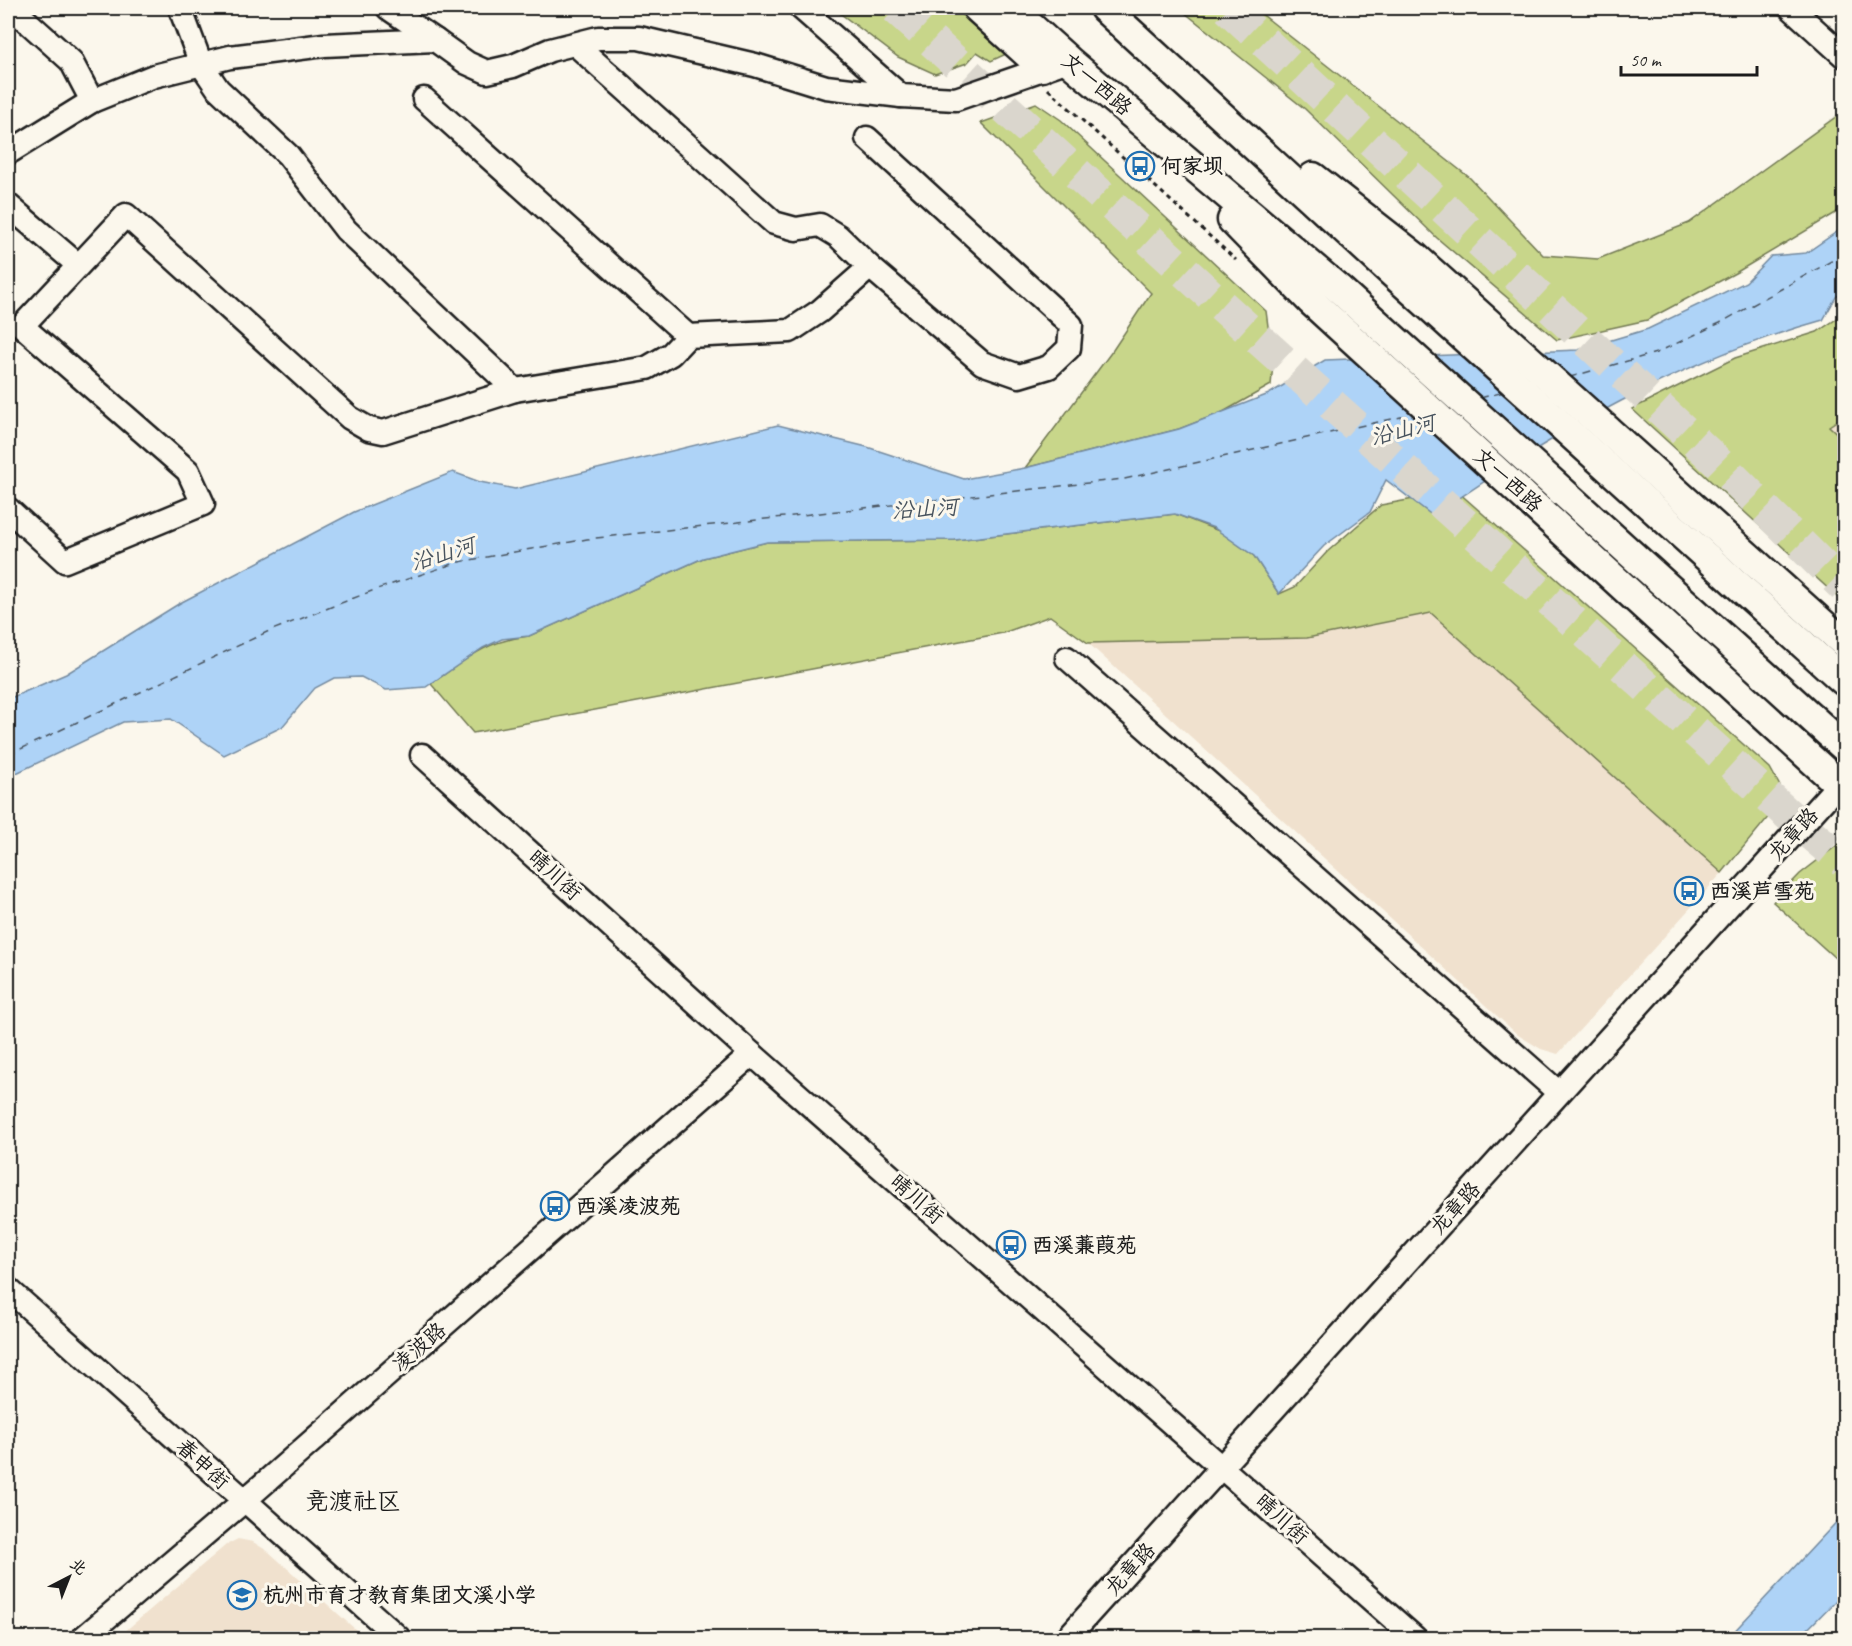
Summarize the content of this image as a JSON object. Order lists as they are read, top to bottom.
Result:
{
  "streets": {
    "main road": ["文一西路"],
    "street": [
      "龙章路",
      "晴川街",
      "凌波路",
      "春申街"
    ]
  },
  "crossings": [
    ["文一西路", "龙章路"],
    ["龙章路", "晴川街"],
    ["晴川街", "凌波路"],
    ["凌波路", "春申街"]
  ],
  "districts": ["竞渡社区"],
  "water": ["沿山河"],
  "places": {
    "bus stop": [
      "何家坝",
      "西溪芦雪苑",
      "西溪凌波苑",
      "西溪蒹葭苑"
    ],
    "school or university": ["杭州市育才教育集团文溪小学"]
  },
  "scale_bar": "50 m",
  "north": "top right"
}
